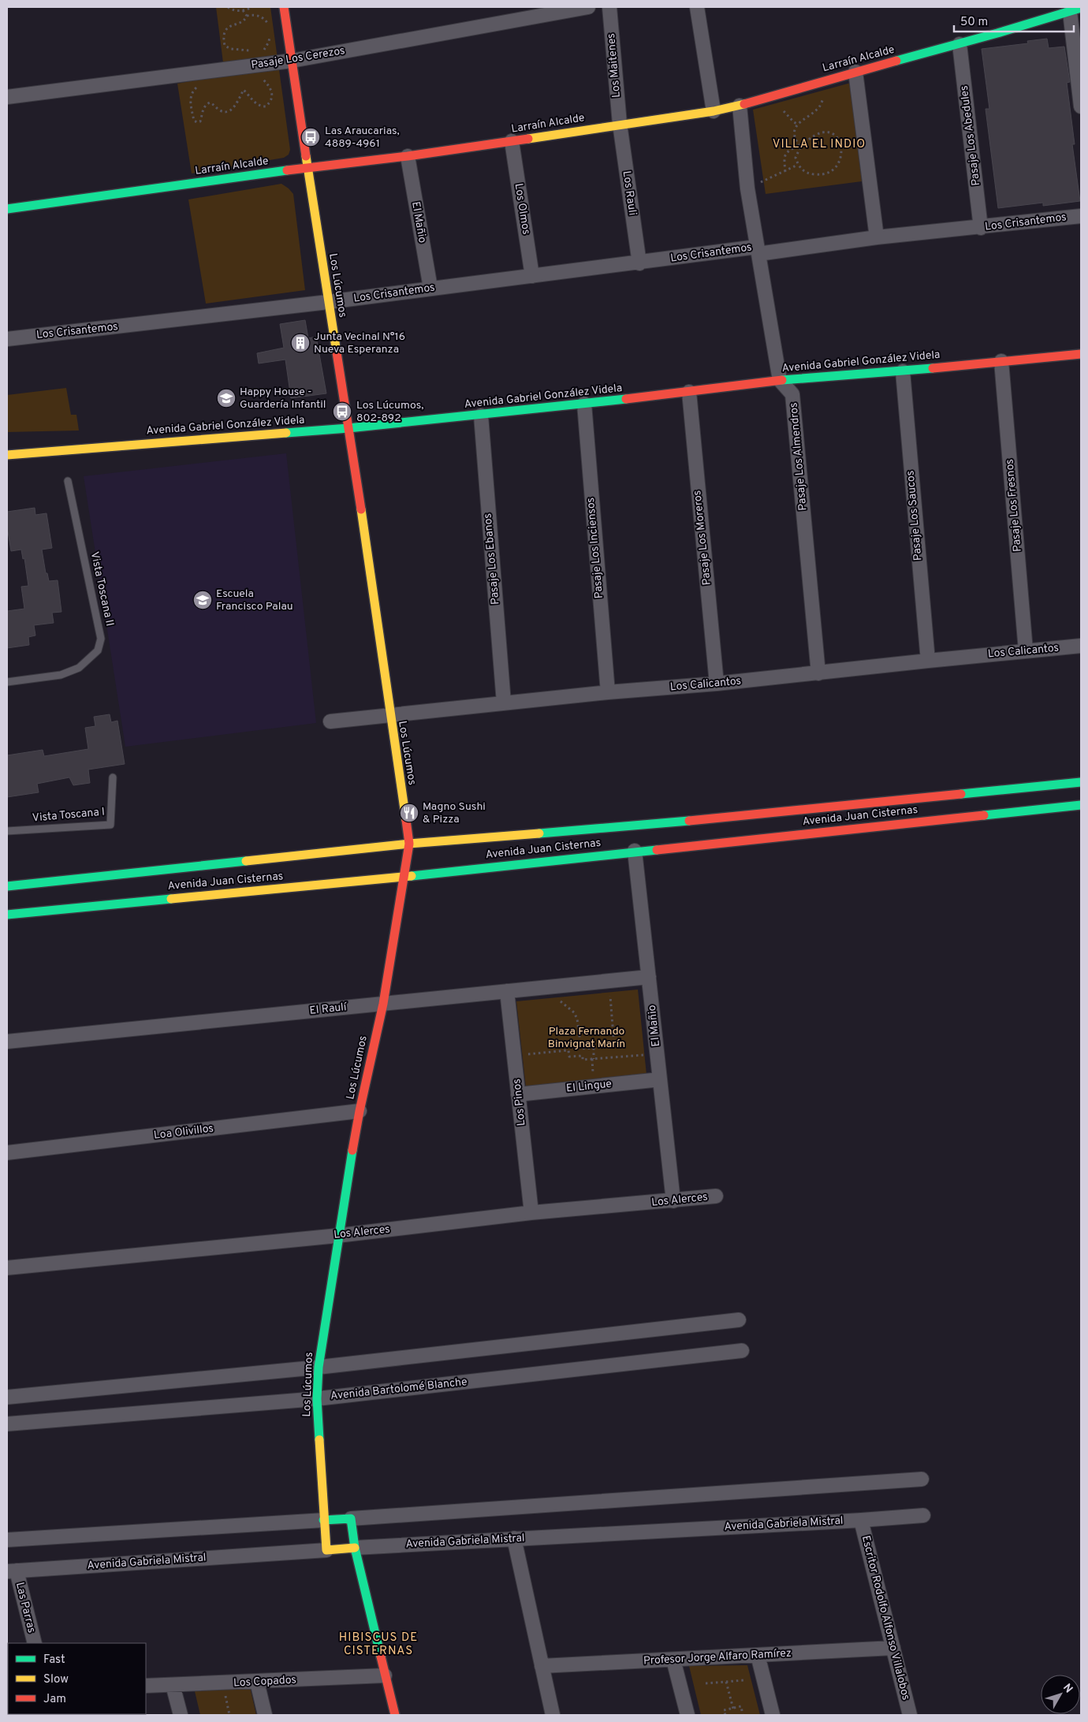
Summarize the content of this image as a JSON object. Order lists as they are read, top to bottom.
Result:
{
  "streets": {
    "street": [
      "Pasaje Los Cerezos",
      "Larraín Alcalde",
      "Los Maitenes",
      "Pasaje Los Abedules",
      "Los Rauli",
      "Los Olmos",
      "El Mañio",
      "Los Crisantemos",
      "Los Lúcumos",
      "Avenida Gabriel González Videla",
      "Pasaje Los Almendros",
      "Pasaje Los Fresnos",
      "Pasaje Los Saucos",
      "Pasaje Los Moreros",
      "Pasaje Los Inciensos",
      "Pasaje Los Ebanos",
      "Los Calicantos",
      "Avenida Juan Cisternas",
      "El Raulí",
      "El Lingue",
      "Los Pinos",
      "Loa Olivillos",
      "Los Alerces",
      "Avenida Bartolomé Blanche",
      "Avenida Gabriela Mistral",
      "Las Parras",
      "Escritor Rodolfo Alfonso Villalobos",
      "Profesor Jorge Alfaro Ramírez",
      "Los Copados"
    ],
    "lane": ["Vista Toscana II", "Vista Toscana I"]
  },
  "crossings": [
    ["Pasaje Los Cerezos", "Los Lúcumos"],
    ["Larraín Alcalde", "Los Maitenes"],
    ["Larraín Alcalde", "Pasaje Los Abedules"],
    ["Larraín Alcalde", "Los Rauli"],
    ["Larraín Alcalde", "Los Olmos"],
    ["Larraín Alcalde", "El Mañio"],
    ["Larraín Alcalde", "Los Lúcumos"],
    ["Los Maitenes", "Los Rauli"],
    ["Pasaje Los Abedules", "Los Crisantemos"],
    ["Los Rauli", "Los Crisantemos"],
    ["Los Olmos", "Los Crisantemos"],
    ["El Mañio", "Los Crisantemos"],
    ["El Mañio", "Avenida Juan Cisternas"],
    ["El Mañio", "El Raulí"],
    ["El Mañio", "El Lingue"],
    ["El Mañio", "Los Alerces"],
    ["Los Crisantemos", "Los Lúcumos"],
    ["Los Lúcumos", "Avenida Gabriel González Videla"],
    ["Los Lúcumos", "Los Calicantos"],
    ["Los Lúcumos", "Avenida Juan Cisternas"],
    ["Los Lúcumos", "El Raulí"],
    ["Los Lúcumos", "Loa Olivillos"],
    ["Los Lúcumos", "Los Alerces"],
    ["Los Lúcumos", "Avenida Bartolomé Blanche"],
    ["Los Lúcumos", "Avenida Gabriela Mistral"],
    ["Avenida Gabriel González Videla", "Pasaje Los Almendros"],
    ["Avenida Gabriel González Videla", "Pasaje Los Fresnos"],
    ["Avenida Gabriel González Videla", "Pasaje Los Saucos"],
    ["Avenida Gabriel González Videla", "Pasaje Los Moreros"],
    ["Avenida Gabriel González Videla", "Pasaje Los Inciensos"],
    ["Avenida Gabriel González Videla", "Pasaje Los Ebanos"],
    ["Pasaje Los Almendros", "Los Calicantos"],
    ["Pasaje Los Fresnos", "Los Calicantos"],
    ["Pasaje Los Saucos", "Los Calicantos"],
    ["Pasaje Los Moreros", "Los Calicantos"],
    ["Pasaje Los Inciensos", "Los Calicantos"],
    ["Pasaje Los Ebanos", "Los Calicantos"],
    ["El Raulí", "Los Pinos"],
    ["El Lingue", "Los Pinos"],
    ["Los Pinos", "Los Alerces"],
    ["Avenida Gabriela Mistral", "Las Parras"],
    ["Avenida Gabriela Mistral", "Escritor Rodolfo Alfonso Villalobos"],
    ["Escritor Rodolfo Alfonso Villalobos", "Profesor Jorge Alfaro Ramírez"]
  ],
  "districts": ["VILLA EL INDIO", "HIBISCUS DE CISTERNAS"],
  "parks": ["Plaza Fernando Binvignat Marín"],
  "places": {
    "bus stop": ["Las Araucarias, 4889-4961", "Los Lúcumos, 802-892"],
    "building": ["Junta Vecinal N°16 Nueva Esperanza"],
    "school or university": ["Happy House - Guardería Infantil", "Escuela Francisco Palau"],
    "restaurant": ["Magno Sushi & Pizza"]
  },
  "legend": ["Fast", "Slow", "Jam"],
  "scale_bar": "50 m",
  "north": "top right"
}
